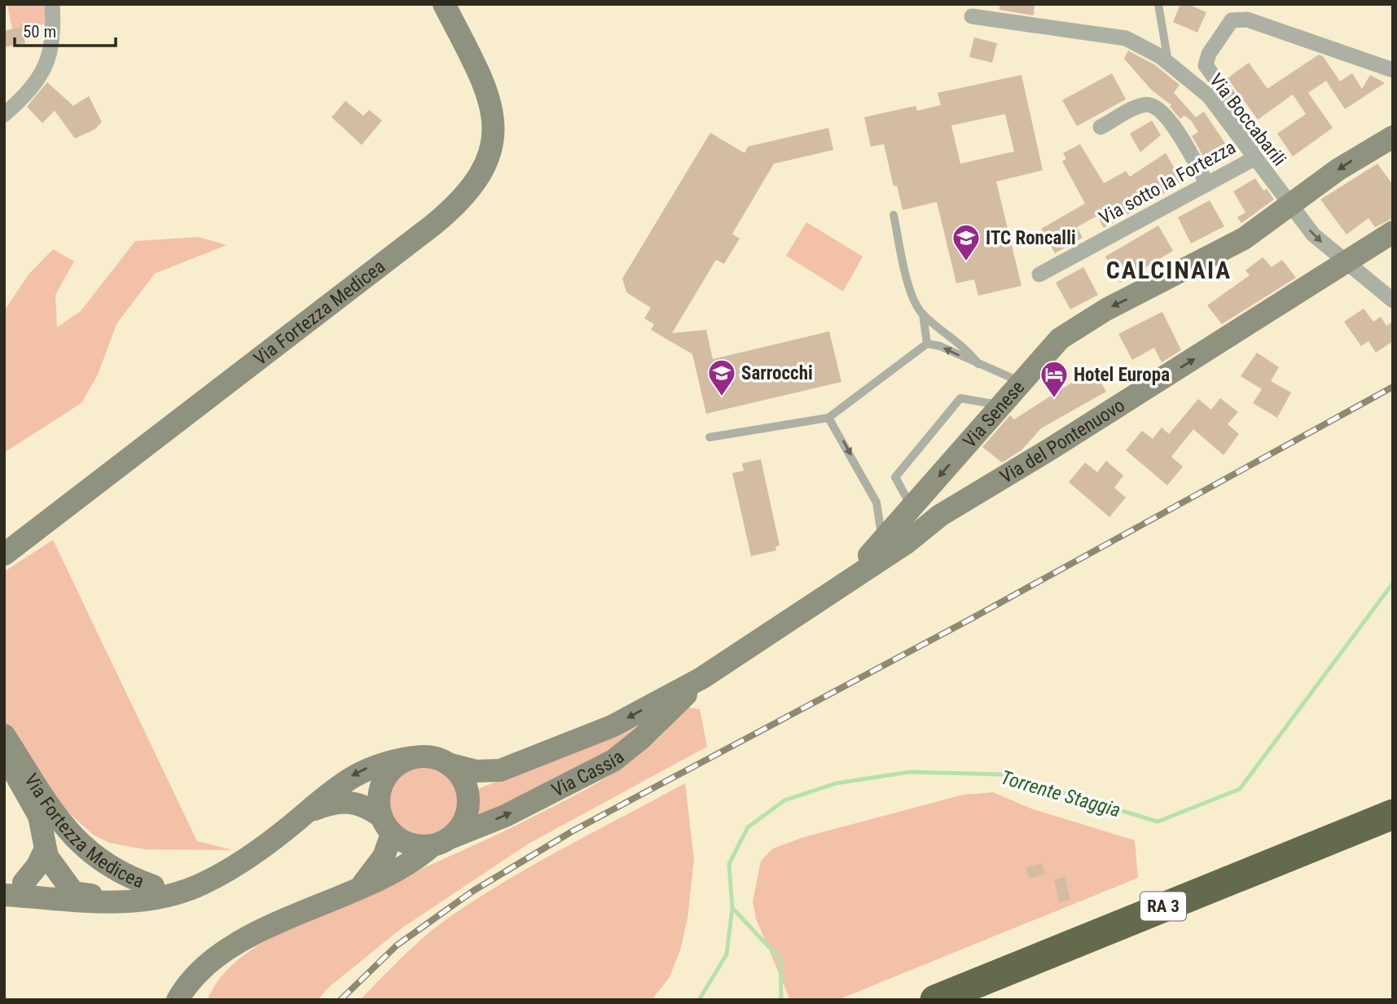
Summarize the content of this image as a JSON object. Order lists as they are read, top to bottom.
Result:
{
  "streets": {
    "highway": ["RA 3"],
    "main road": [
      "Via Fortezza Medicea",
      "Via Senese",
      "Via del Pontenuovo",
      "Via Cassia"
    ],
    "street": ["Via Boccabarili", "Via sotto la Fortezza"]
  },
  "crossings": [
    ["Via Boccabarili", "Via sotto la Fortezza"],
    ["Via Boccabarili", "Via Senese"],
    ["Via Boccabarili", "Via del Pontenuovo"],
    ["Via Senese", "Via del Pontenuovo"],
    ["Via Senese", "Via Cassia"],
    ["Via del Pontenuovo", "Via Cassia"]
  ],
  "one_way": ["Via Senese", "Via del Pontenuovo"],
  "districts": ["CALCINAIA"],
  "water": ["Torrente Staggia"],
  "places": {
    "school or university": ["ITC Roncalli", "Sarrocchi"],
    "hotel": ["Hotel Europa"]
  },
  "scale_bar": "50 m"
}
